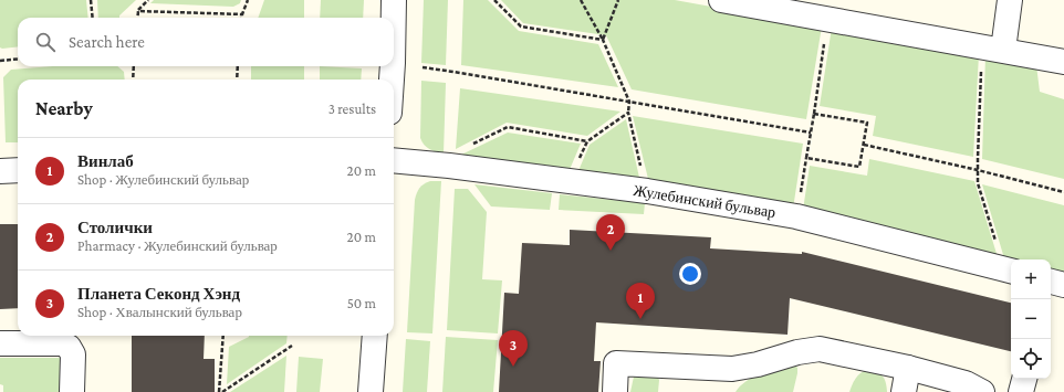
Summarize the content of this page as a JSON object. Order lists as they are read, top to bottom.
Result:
{
  "streets": {
    "street": ["Жулебинский бульвар"]
  },
  "page": {
    "search": "Search here",
    "heading": ["Nearby", "3 results"],
    "list": [
      {
        "mark": "1",
        "name": "Винлаб",
        "note": "Shop · Жулебинский бульвар",
        "value": "20 m"
      },
      {
        "mark": "2",
        "name": "Столички",
        "note": "Pharmacy · Жулебинский бульвар",
        "value": "20 m"
      },
      {
        "mark": "3",
        "name": "Планета Секонд Хэнд",
        "note": "Shop · Хвалынский бульвар",
        "value": "50 m"
      }
    ],
    "pins": ["2", "1", "3"],
    "map_buttons": ["+", "−"]
  }
}
